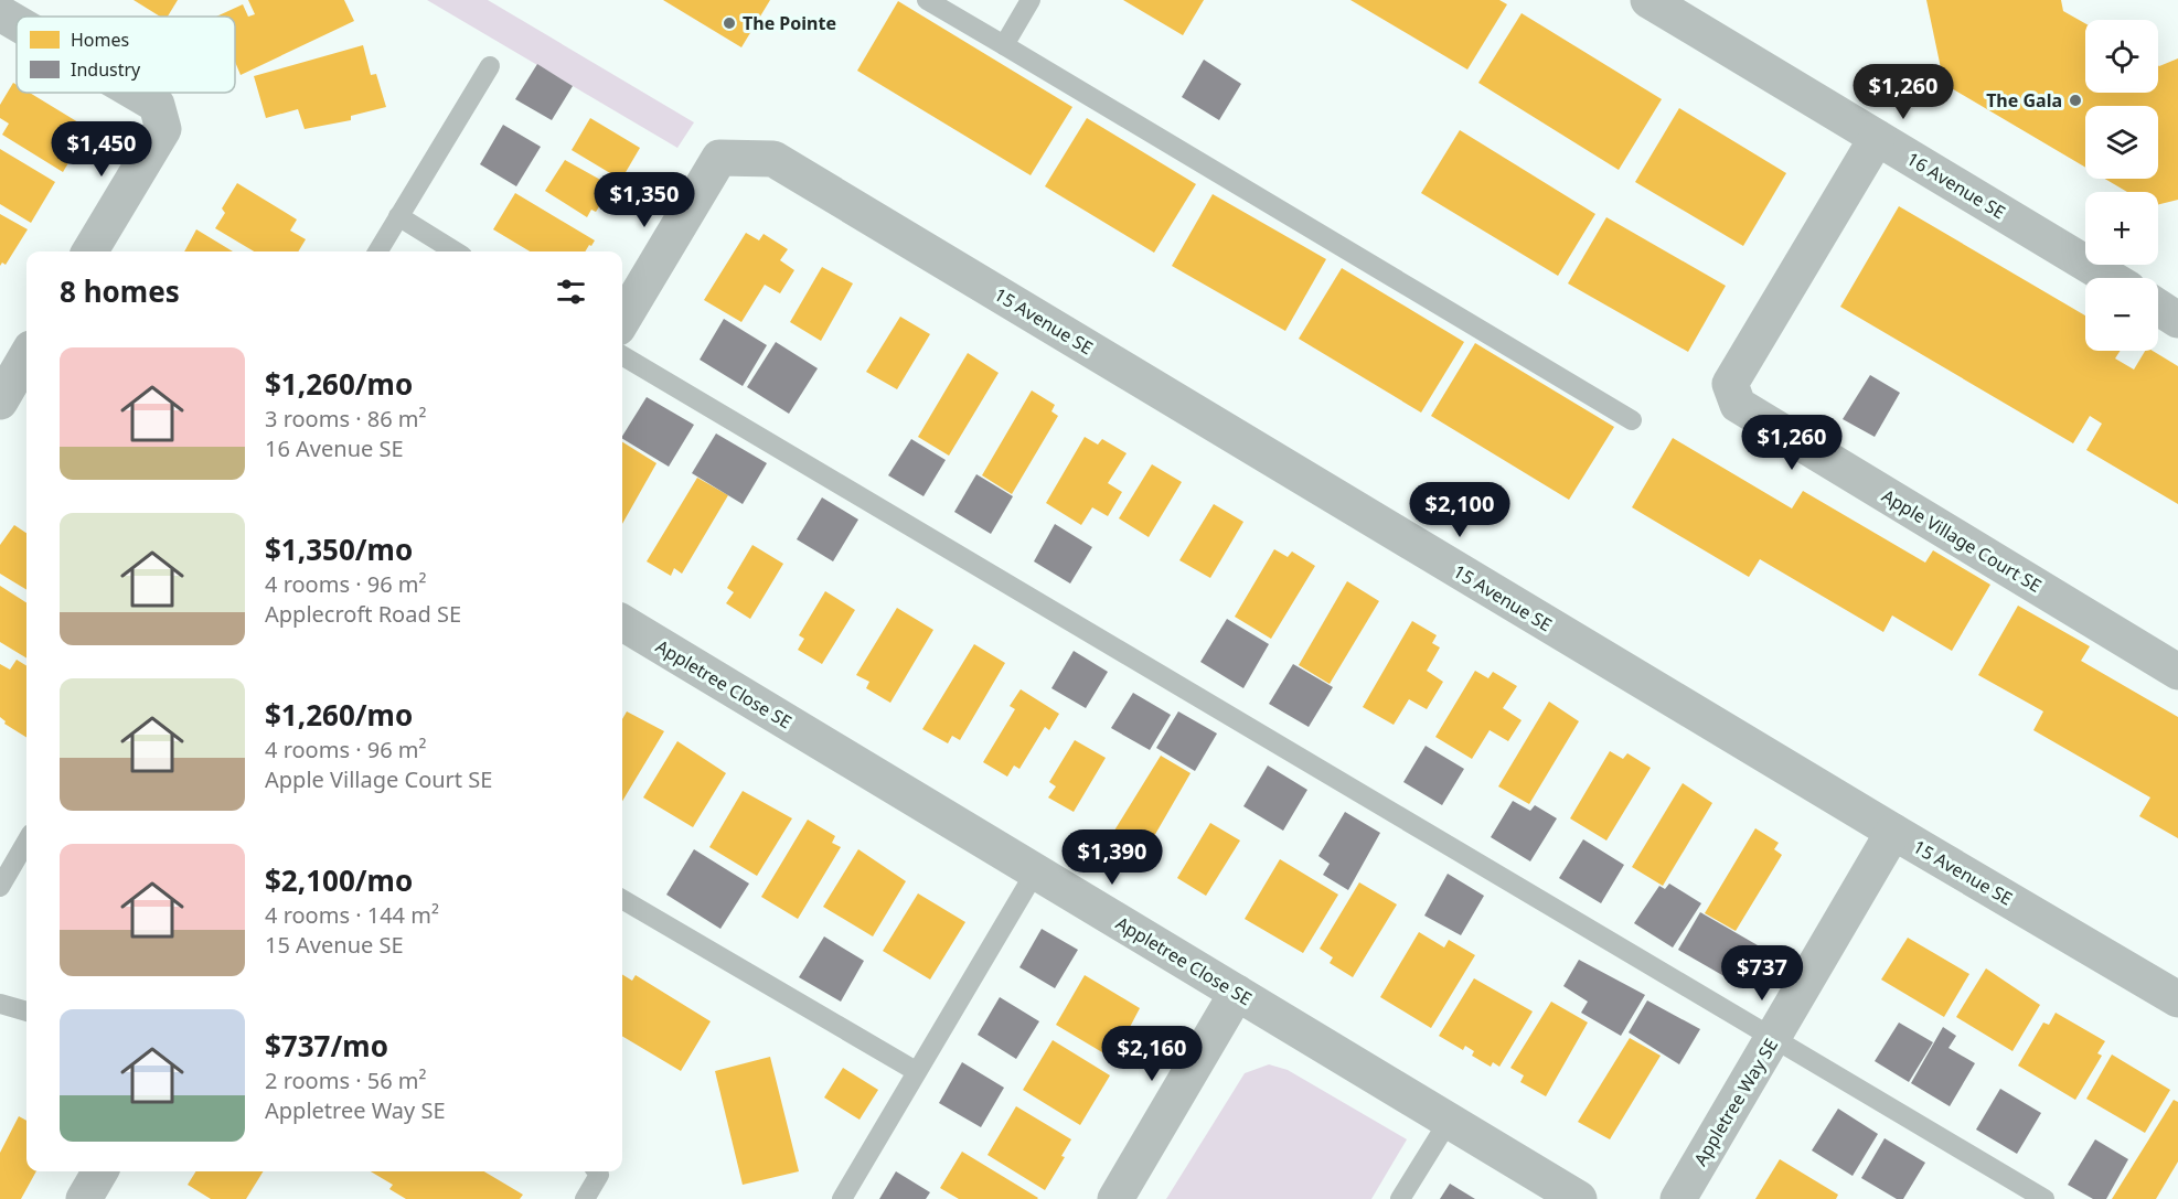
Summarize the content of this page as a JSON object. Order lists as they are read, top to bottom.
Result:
{
  "streets": {
    "street": [
      "16 Avenue SE",
      "15 Avenue SE",
      "Apple Village Court SE",
      "Appletree Close SE",
      "Appletree Way SE"
    ]
  },
  "crossings": [
    ["16 Avenue SE", "Apple Village Court SE"],
    ["15 Avenue SE", "Appletree Way SE"]
  ],
  "places": ["The Pointe", "The Gala"],
  "legend": ["Homes", "Industry"],
  "page": {
    "map_buttons": ["+", "−"],
    "price": [
      "$1,260",
      "$1,450",
      "$1,350",
      "$1,260",
      "$2,100",
      "$1,390",
      "$737",
      "$2,160"
    ],
    "heading": "8 homes",
    "list": [
      {
        "name": "$1,260/mo",
        "note": "3 rooms · 86 m² · 16 Avenue SE"
      },
      {
        "name": "$1,350/mo",
        "note": "4 rooms · 96 m² · Applecroft Road SE"
      },
      {
        "name": "$1,260/mo",
        "note": "4 rooms · 96 m² · Apple Village Court SE"
      },
      {
        "name": "$2,100/mo",
        "note": "4 rooms · 144 m² · 15 Avenue SE"
      },
      {
        "name": "$737/mo",
        "note": "2 rooms · 56 m² · Appletree Way SE"
      }
    ]
  }
}
